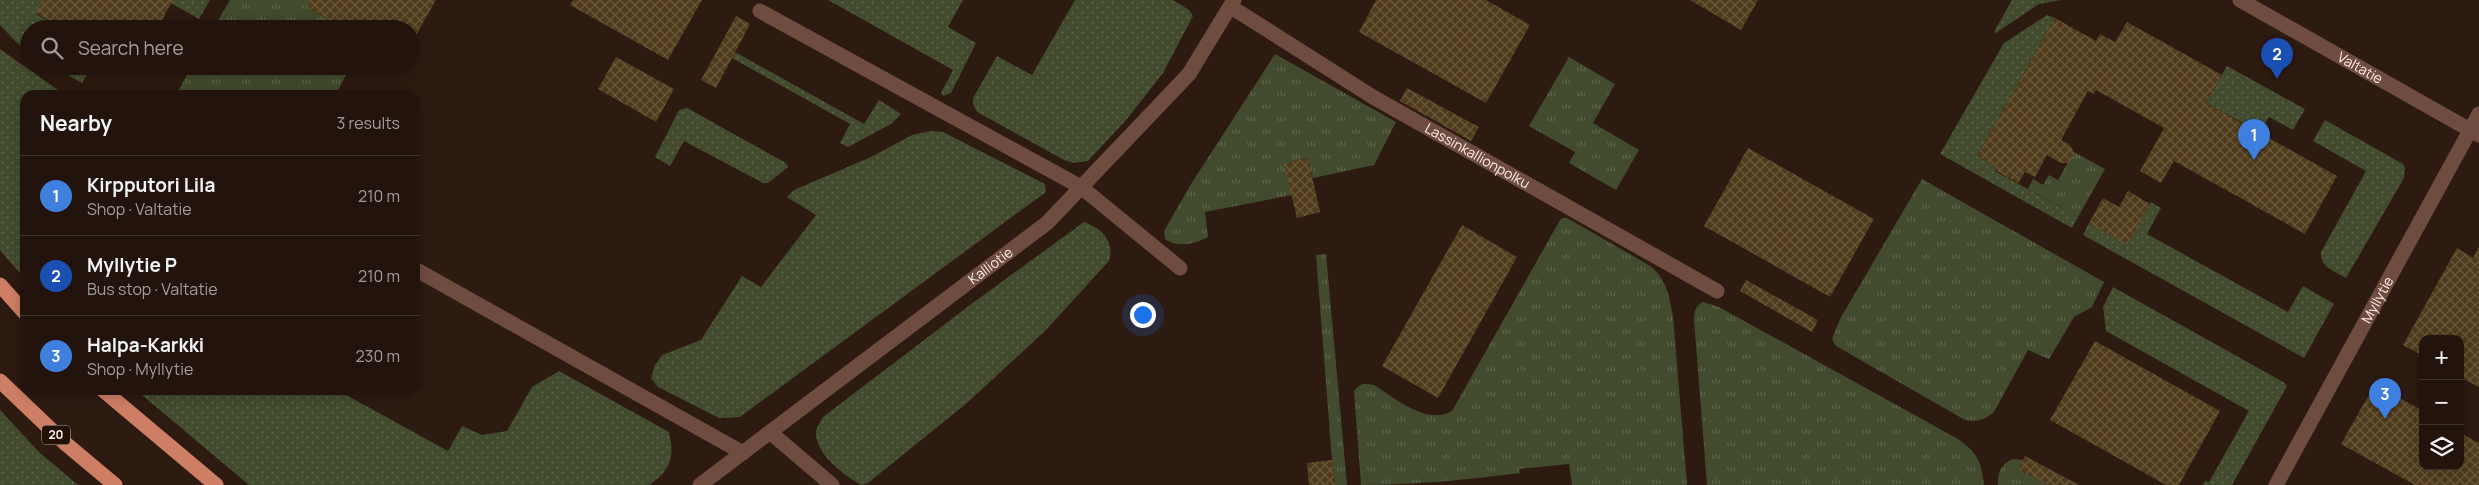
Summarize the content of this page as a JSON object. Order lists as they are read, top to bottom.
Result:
{
  "streets": {
    "highway": ["20"],
    "street": [
      "Valtatie",
      "Lassinkallionpolku",
      "Kalliotie",
      "Myllytie"
    ]
  },
  "crossings": [
    ["Valtatie", "Myllytie"],
    ["Lassinkallionpolku", "Kalliotie"]
  ],
  "page": {
    "search": "Search here",
    "pins": ["2", "1", "3"],
    "heading": ["Nearby", "3 results"],
    "list": [
      {
        "mark": "1",
        "name": "Kirpputori Lila",
        "note": "Shop · Valtatie",
        "value": "210 m"
      },
      {
        "mark": "2",
        "name": "Myllytie P",
        "note": "Bus stop · Valtatie",
        "value": "210 m"
      },
      {
        "mark": "3",
        "name": "Halpa-Karkki",
        "note": "Shop · Myllytie",
        "value": "230 m"
      }
    ],
    "map_buttons": ["+", "−"]
  }
}
